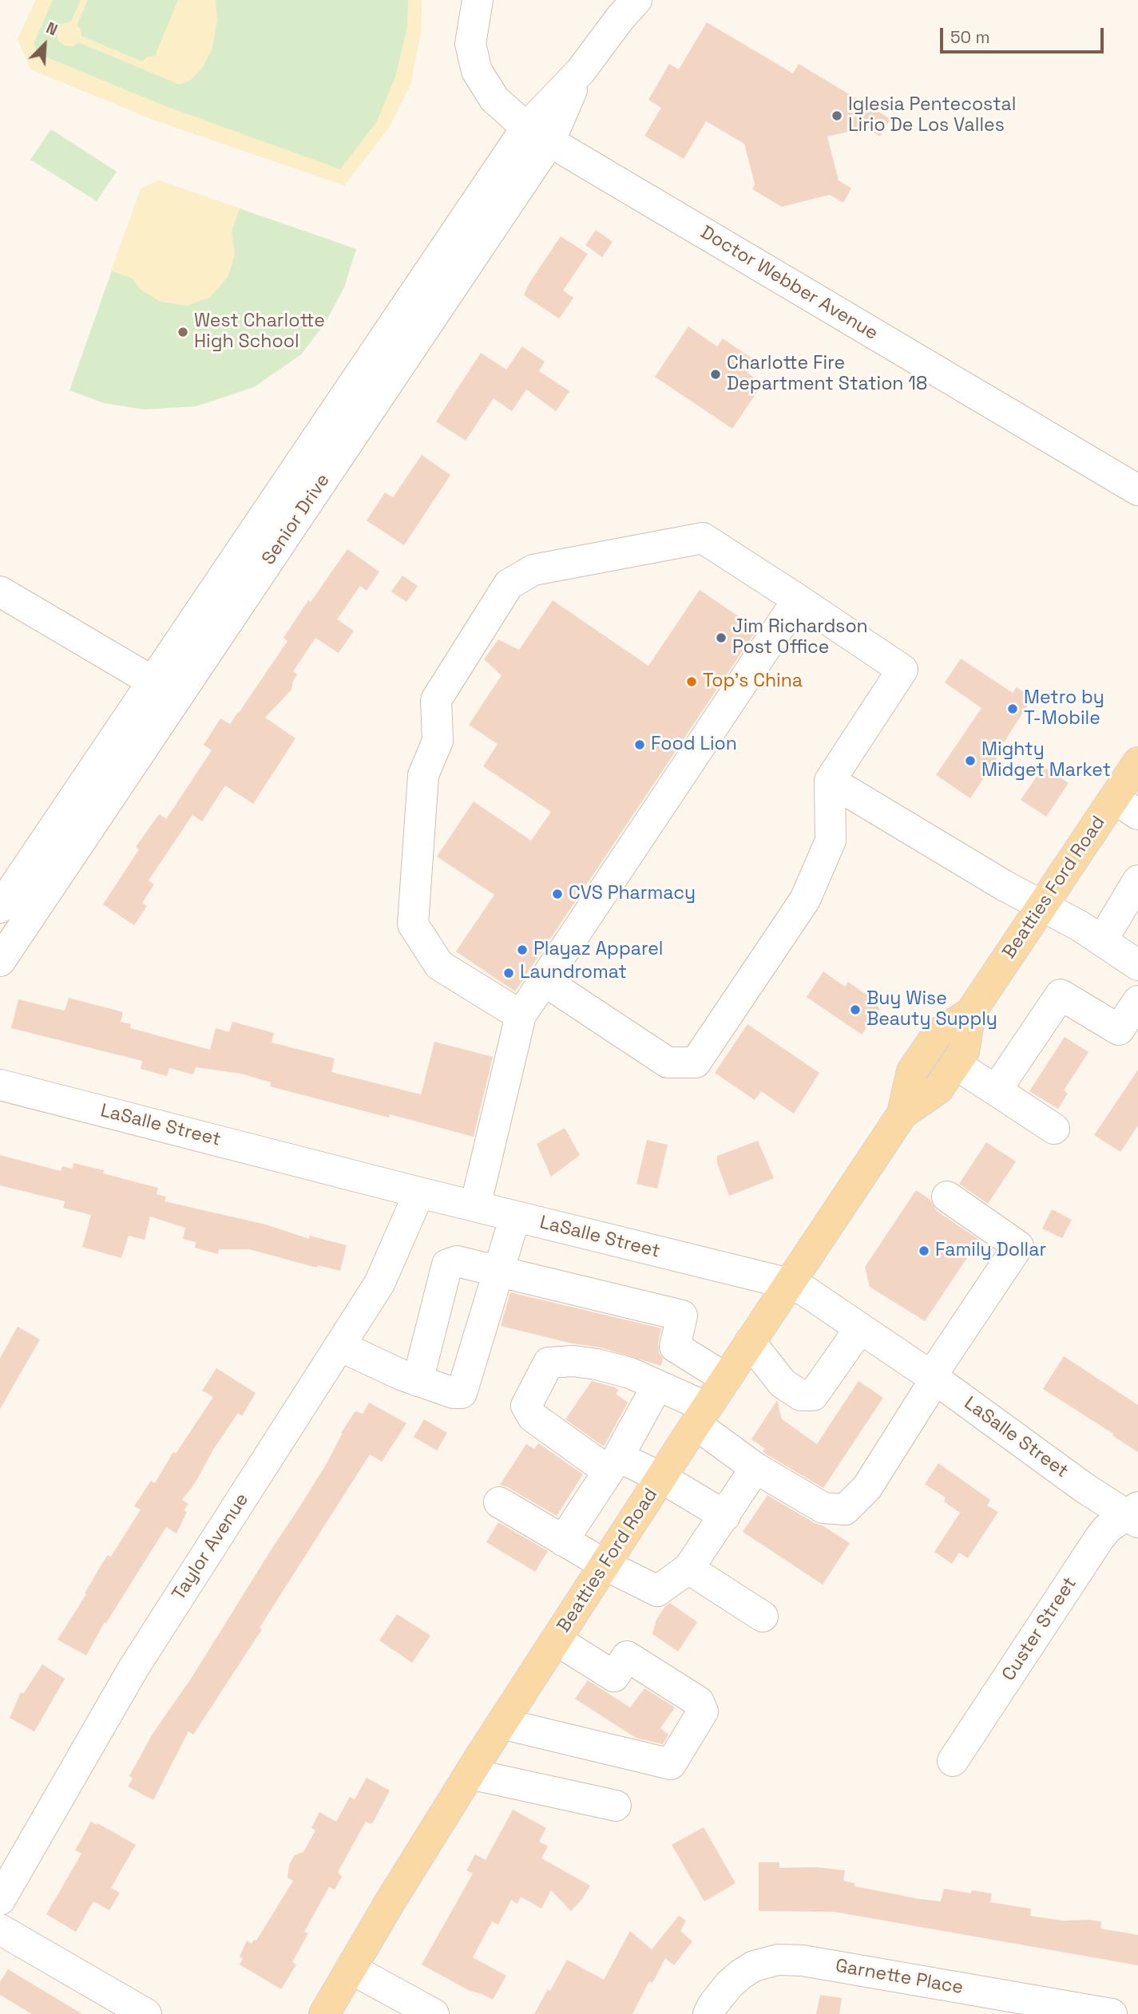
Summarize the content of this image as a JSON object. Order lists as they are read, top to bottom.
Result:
{
  "streets": {
    "main road": ["Beatties Ford Road"],
    "street": [
      "Doctor Webber Avenue",
      "Senior Drive",
      "LaSalle Street",
      "Taylor Avenue",
      "Custer Street",
      "Garnette Place"
    ]
  },
  "crossings": [
    ["Doctor Webber Avenue", "Senior Drive"],
    ["Beatties Ford Road", "LaSalle Street"],
    ["LaSalle Street", "Taylor Avenue"],
    ["LaSalle Street", "Custer Street"]
  ],
  "places": [
    "Iglesia Pentecostal Lirio De Los Valles",
    "West Charlotte High School",
    "Charlotte Fire Department Station 18",
    "Jim Richardson Post Office",
    "Top's China",
    "Metro by T-Mobile",
    "Food Lion",
    "Mighty Midget Market",
    "CVS Pharmacy",
    "Playaz Apparel",
    "Laundromat",
    "Buy Wise Beauty Supply",
    "Family Dollar"
  ],
  "scale_bar": "50 m",
  "north": "top right"
}
